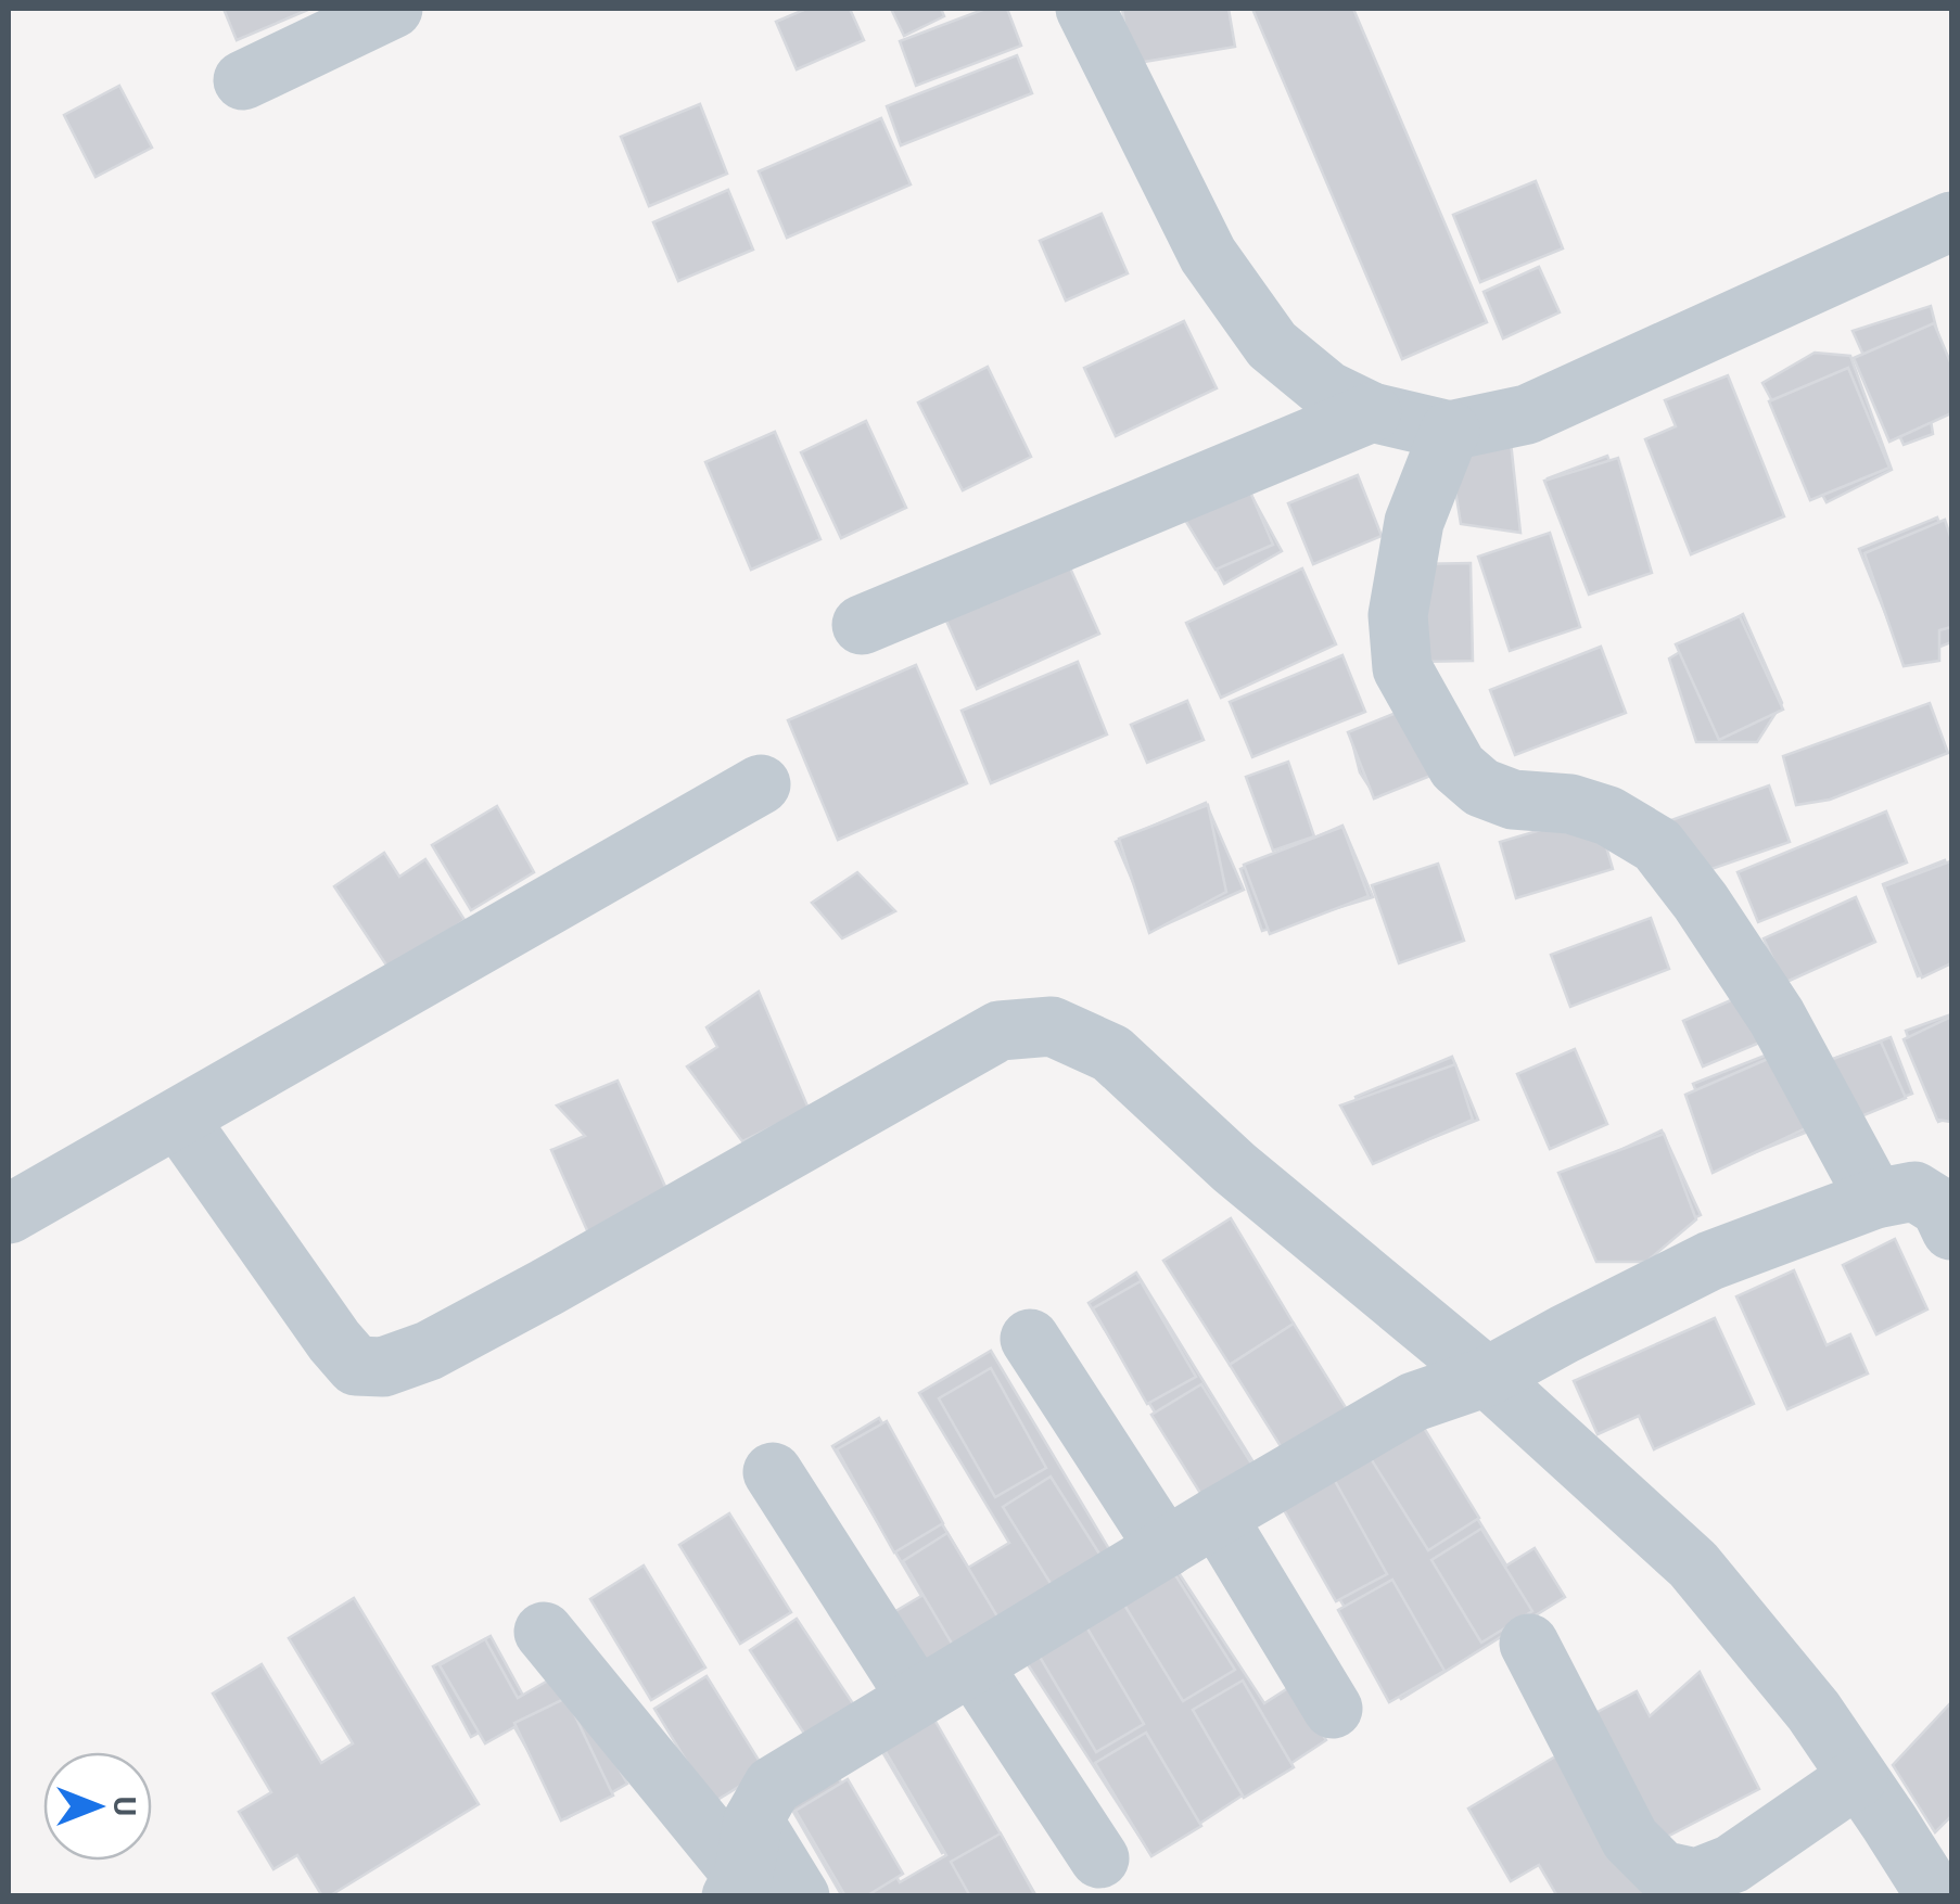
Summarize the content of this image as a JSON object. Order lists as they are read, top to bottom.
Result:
{
  "north": "right"
}
